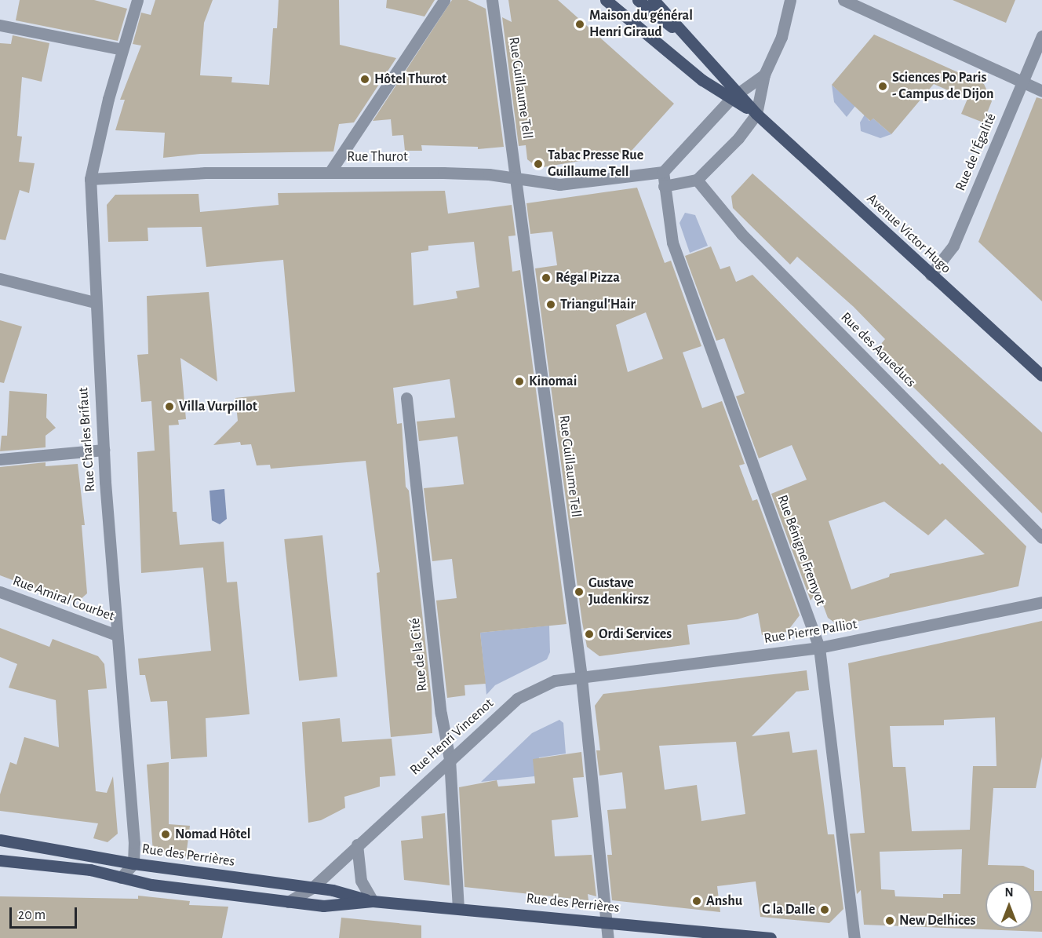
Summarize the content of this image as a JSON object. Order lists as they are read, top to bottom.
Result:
{
  "streets": {
    "main road": ["Avenue Victor Hugo", "Rue des Perrières"],
    "street": [
      "Rue Guillaume Tell",
      "Rue de l'Égalité",
      "Rue Thurot",
      "Rue des Aqueducs",
      "Rue Charles Brifaut",
      "Rue Bénigne Fremyot",
      "Rue Amiral Courbet",
      "Rue Pierre Palliot",
      "Rue de la Cité",
      "Rue Henri Vincenot"
    ]
  },
  "crossings": [
    ["Rue Guillaume Tell", "Rue Thurot"],
    ["Rue Guillaume Tell", "Rue Pierre Palliot"],
    ["Rue Guillaume Tell", "Rue Henri Vincenot"],
    ["Rue Guillaume Tell", "Rue des Perrières"],
    ["Rue de l'Égalité", "Avenue Victor Hugo"],
    ["Rue Thurot", "Rue Charles Brifaut"],
    ["Rue Charles Brifaut", "Rue Amiral Courbet"],
    ["Rue Charles Brifaut", "Rue des Perrières"],
    ["Rue Bénigne Fremyot", "Rue Pierre Palliot"],
    ["Rue Pierre Palliot", "Rue Henri Vincenot"],
    ["Rue de la Cité", "Rue Henri Vincenot"],
    ["Rue de la Cité", "Rue des Perrières"],
    ["Rue Henri Vincenot", "Rue des Perrières"]
  ],
  "places": [
    "Maison du général Henri Giraud",
    "Hôtel Thurot",
    "Sciences Po Paris - Campus de Dijon",
    "Tabac Presse Rue Guillaume Tell",
    "Régal Pizza",
    "Triangul'Hair",
    "Kinomai",
    "Villa Vurpillot",
    "Gustave Judenkirsz",
    "Ordi Services",
    "Nomad Hôtel",
    "Anshu",
    "G la Dalle",
    "New Delhices"
  ],
  "scale_bar": "20 m",
  "north": "top"
}
